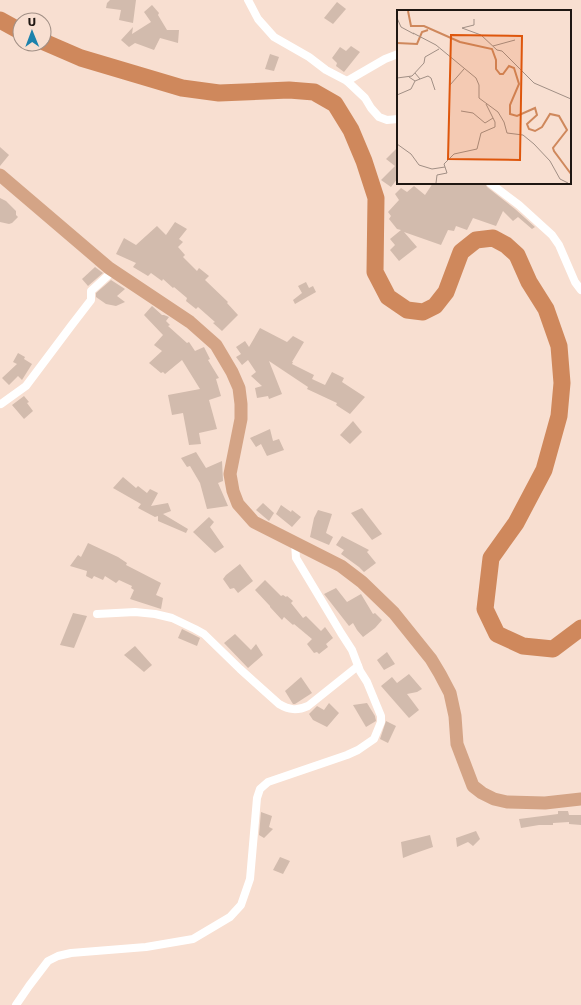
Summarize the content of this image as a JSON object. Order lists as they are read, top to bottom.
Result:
{
  "north": "top"
}
